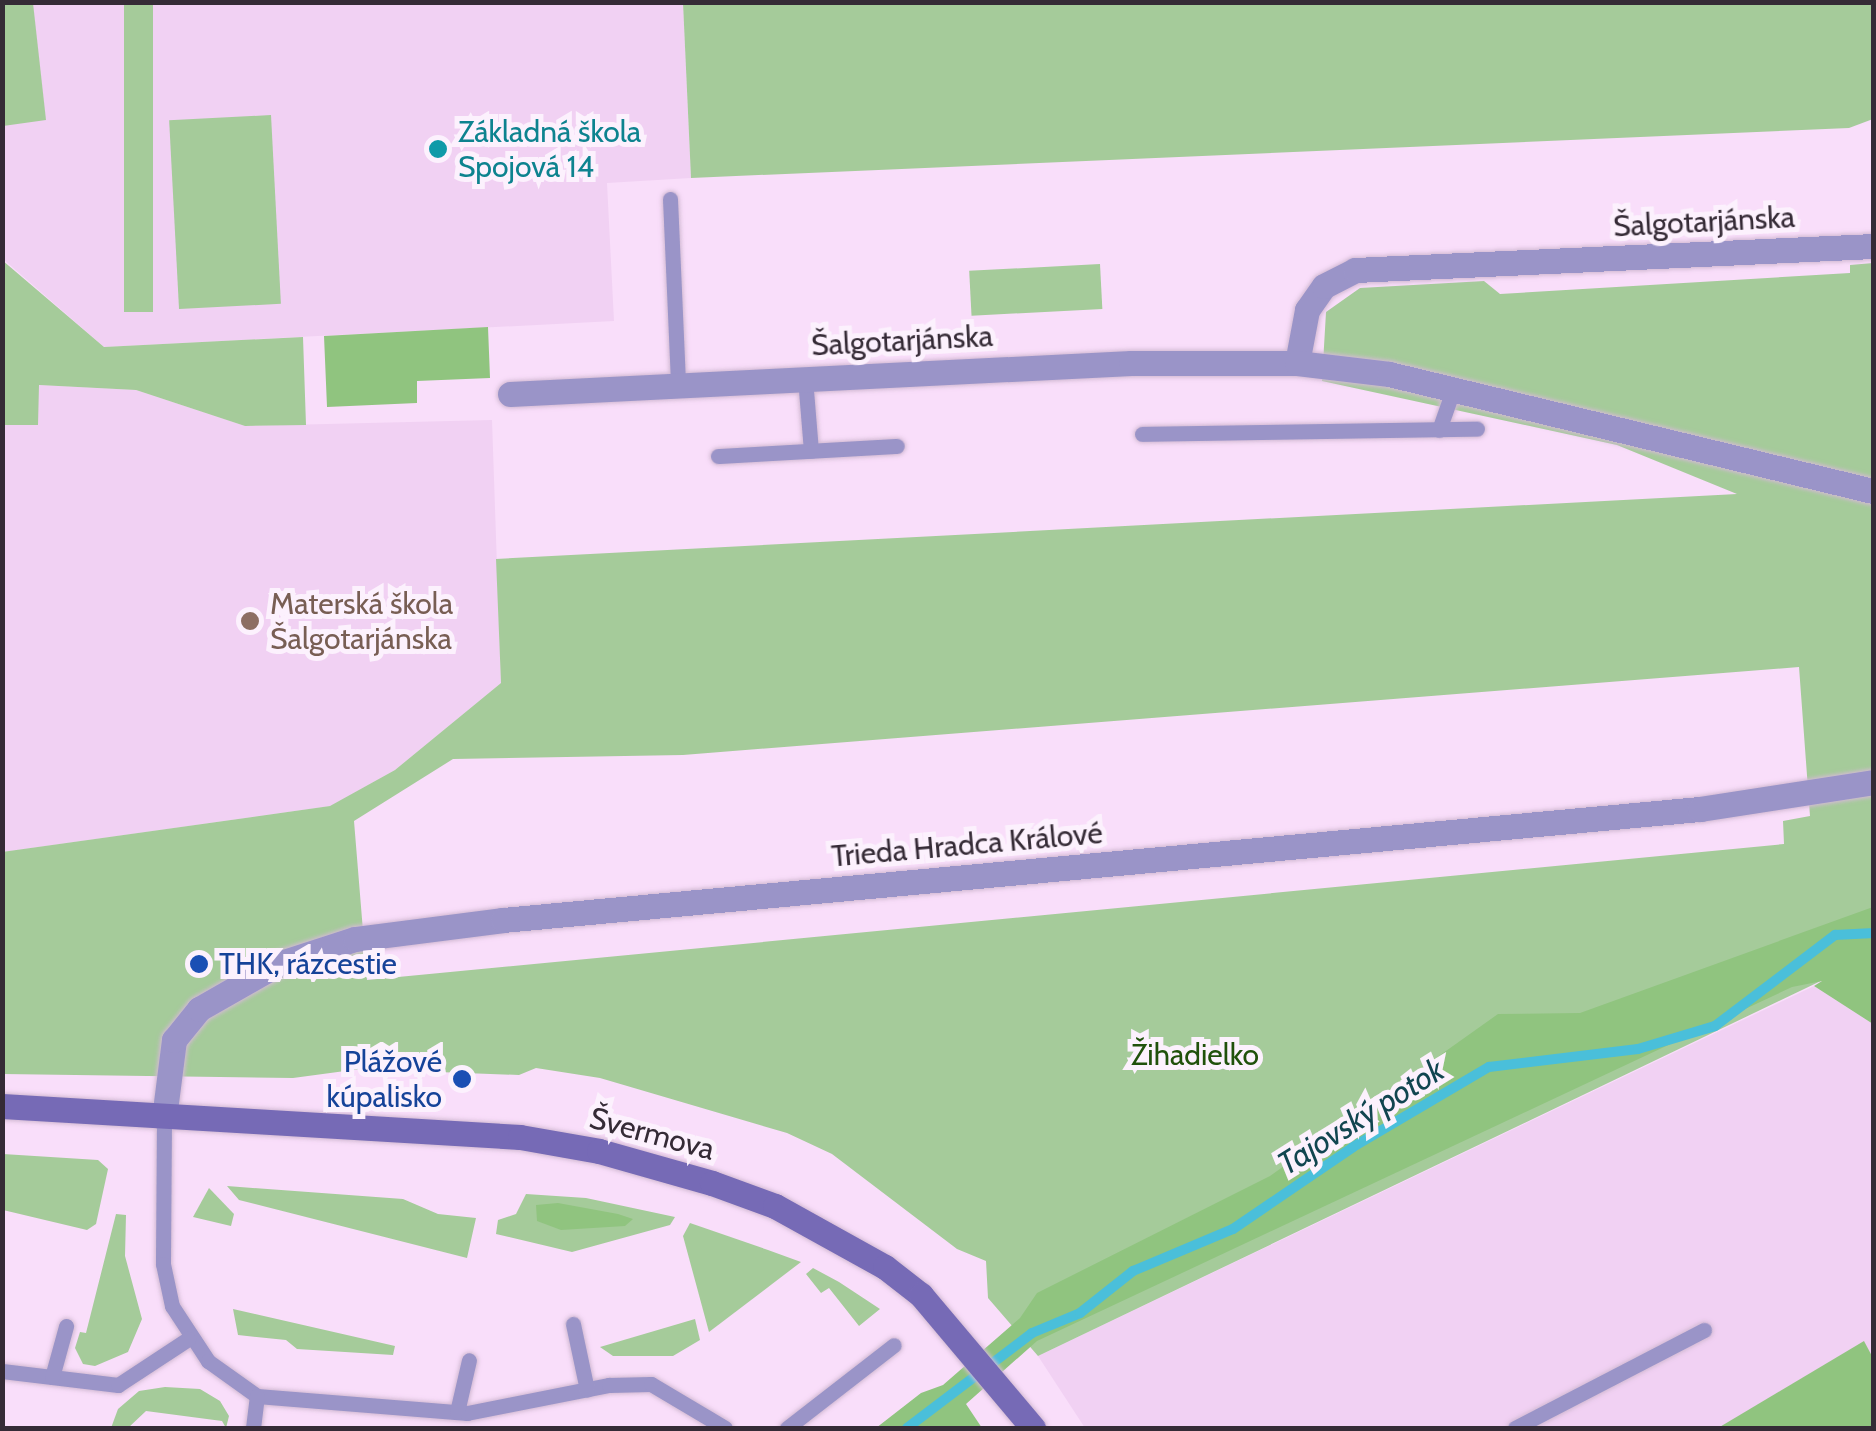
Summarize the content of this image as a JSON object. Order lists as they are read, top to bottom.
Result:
{
  "streets": {
    "street": ["Šalgotarjánska", "Trieda Hradca Králové", "Švermova"]
  },
  "crossings": [
    ["Trieda Hradca Králové", "Švermova"]
  ],
  "water": ["Tajovský potok"],
  "parks": ["Žihadielko"],
  "places": [
    "Základná škola Spojová 14",
    "Materská škola Šalgotarjánska",
    "THK, rázcestie",
    "Plážové kúpalisko"
  ]
}
